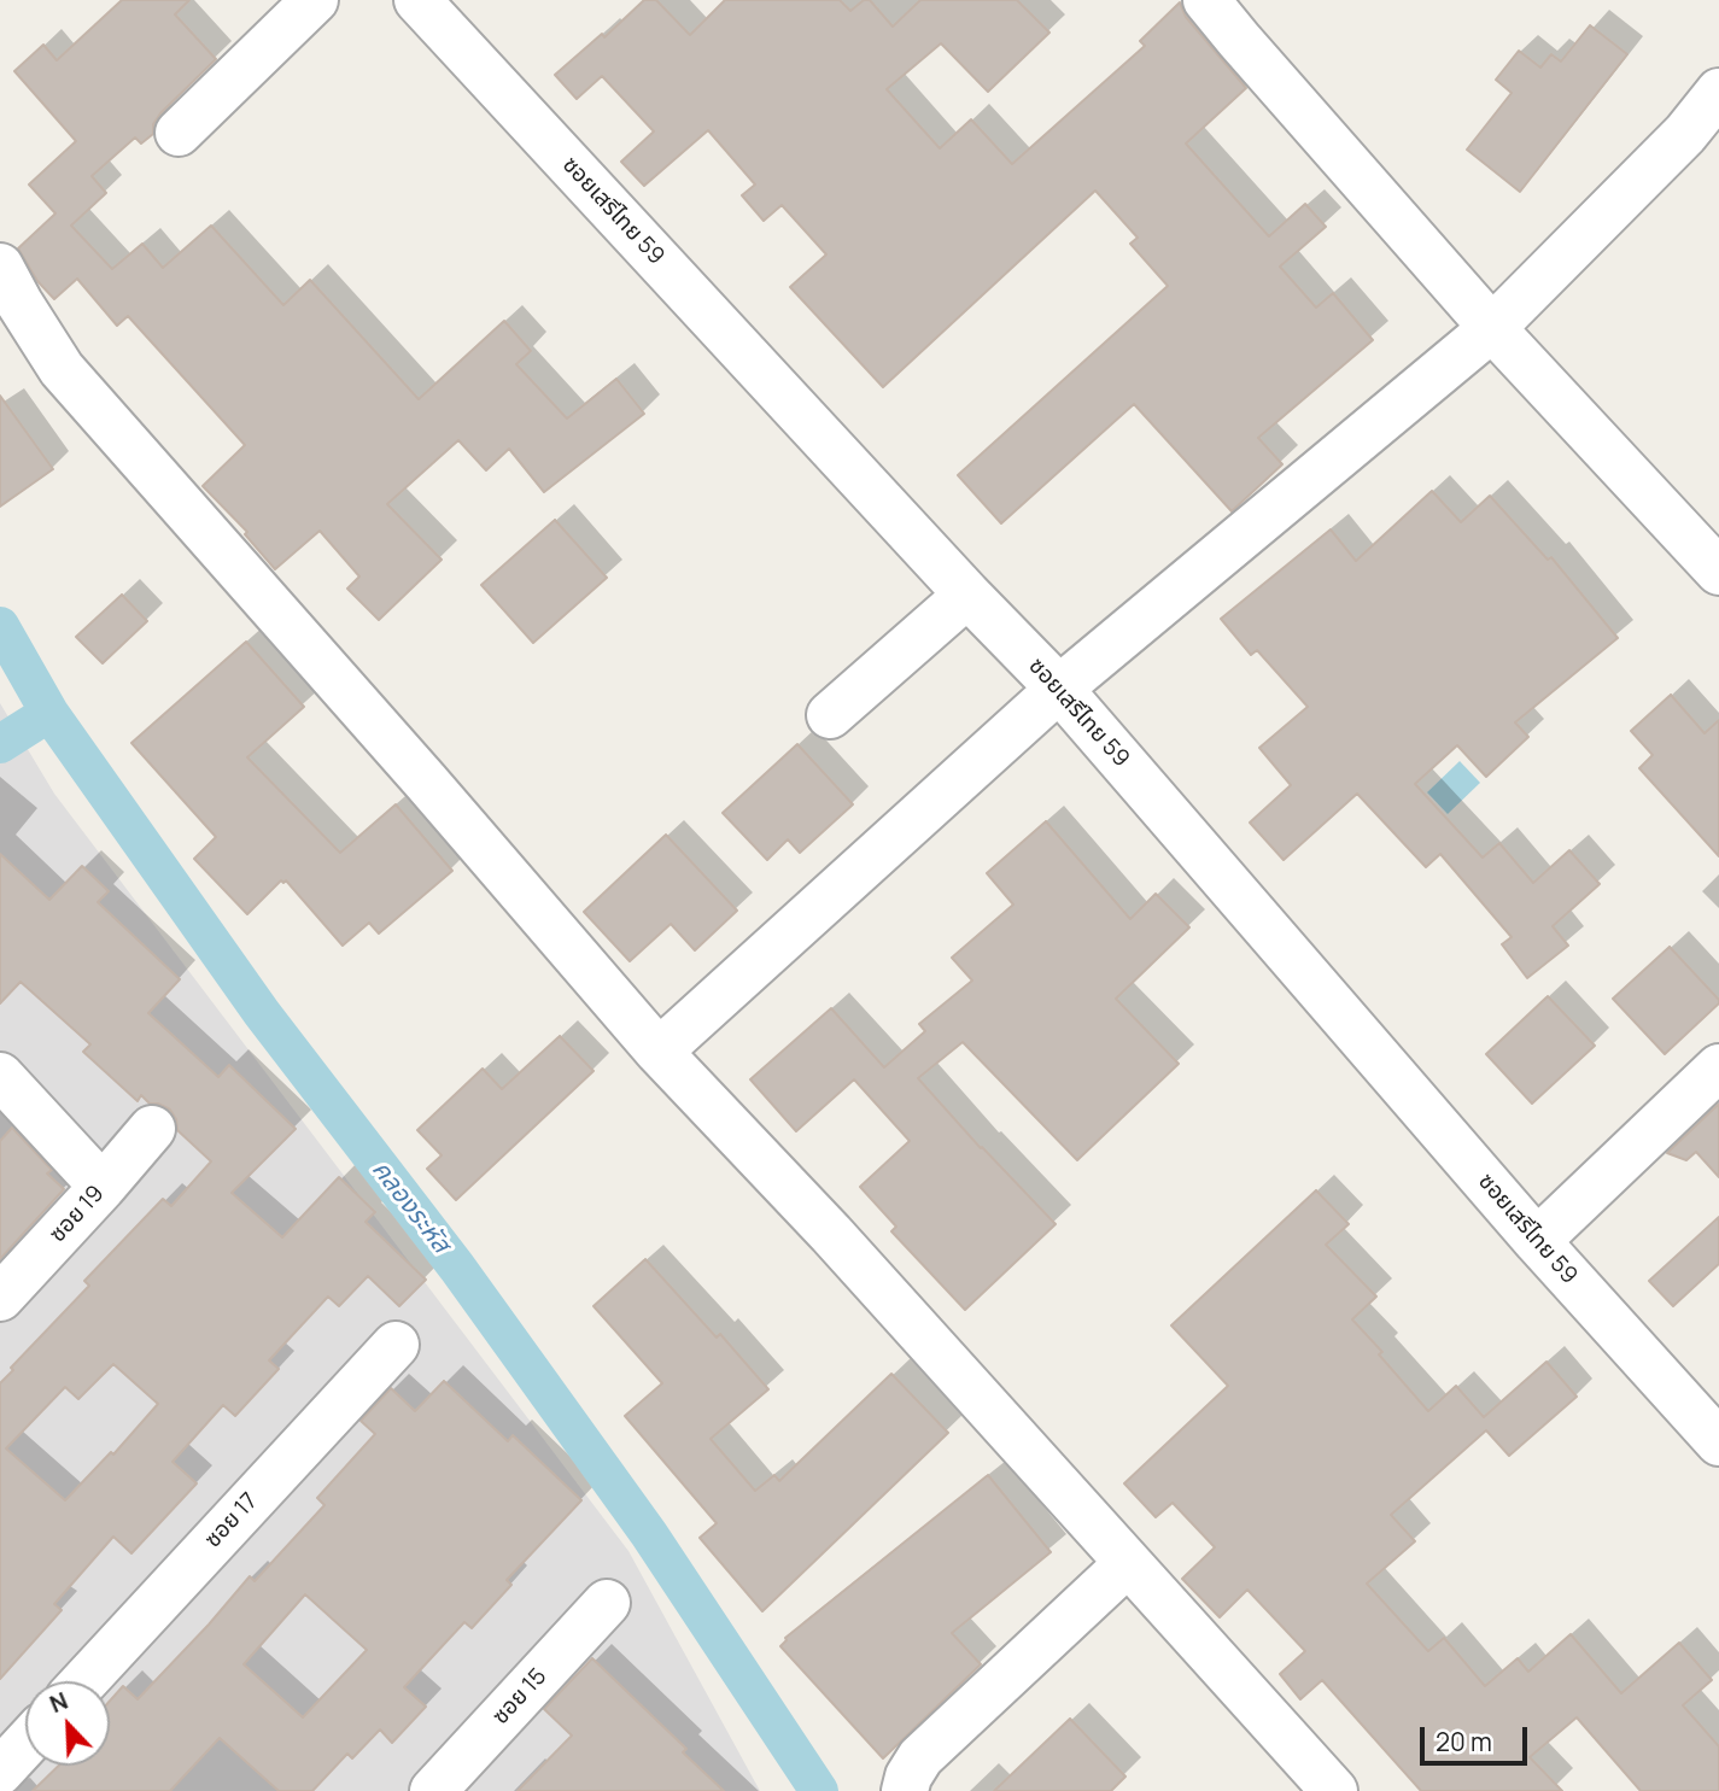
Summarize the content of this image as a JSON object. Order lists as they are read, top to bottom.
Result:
{
  "streets": {
    "street": [
      "ซอยเสรีไทย 59",
      "ซอย 19",
      "ซอย 17",
      "ซอย 15"
    ]
  },
  "water": ["คลองระหัส"],
  "scale_bar": "20 m",
  "north": "top left"
}
